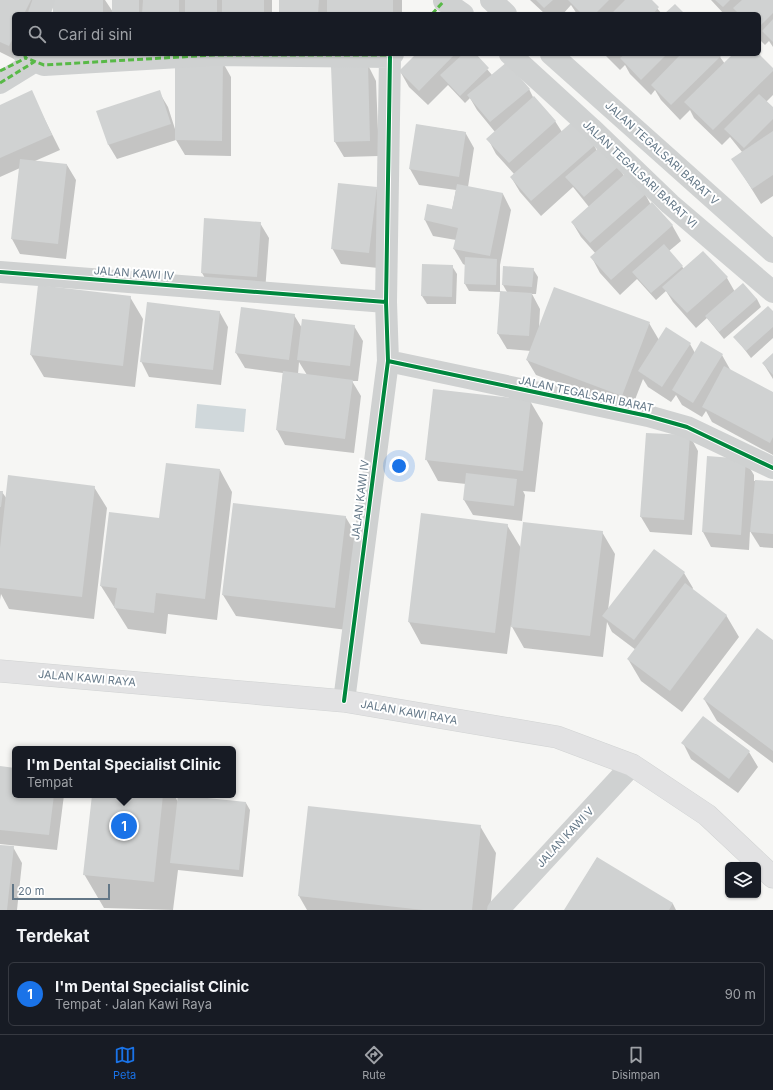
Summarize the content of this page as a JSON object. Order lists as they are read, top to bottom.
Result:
{
  "streets": {
    "main road": ["JALAN KAWI RAYA"],
    "street": [
      "JALAN TEGALSARI BARAT V",
      "JALAN TEGALSARI BARAT VI",
      "JALAN KAWI IV",
      "JALAN TEGALSARI BARAT",
      "JALAN KAWI V"
    ]
  },
  "crossings": [
    ["JALAN KAWI IV", "JALAN TEGALSARI BARAT"],
    ["JALAN KAWI IV", "JALAN KAWI RAYA"],
    ["JALAN KAWI RAYA", "JALAN KAWI V"]
  ],
  "scale_bar": "20 m",
  "page": {
    "search": "Cari di sini",
    "popup": ["I'm Dental Specialist Clinic", "Tempat"],
    "pins": "1",
    "scale": "20 m",
    "heading": "Terdekat",
    "list": [
      {
        "mark": "1",
        "name": "I'm Dental Specialist Clinic",
        "note": "Tempat · Jalan Kawi Raya",
        "value": "90 m"
      }
    ],
    "nav": ["Peta", "Rute", "Disimpan"]
  }
}
